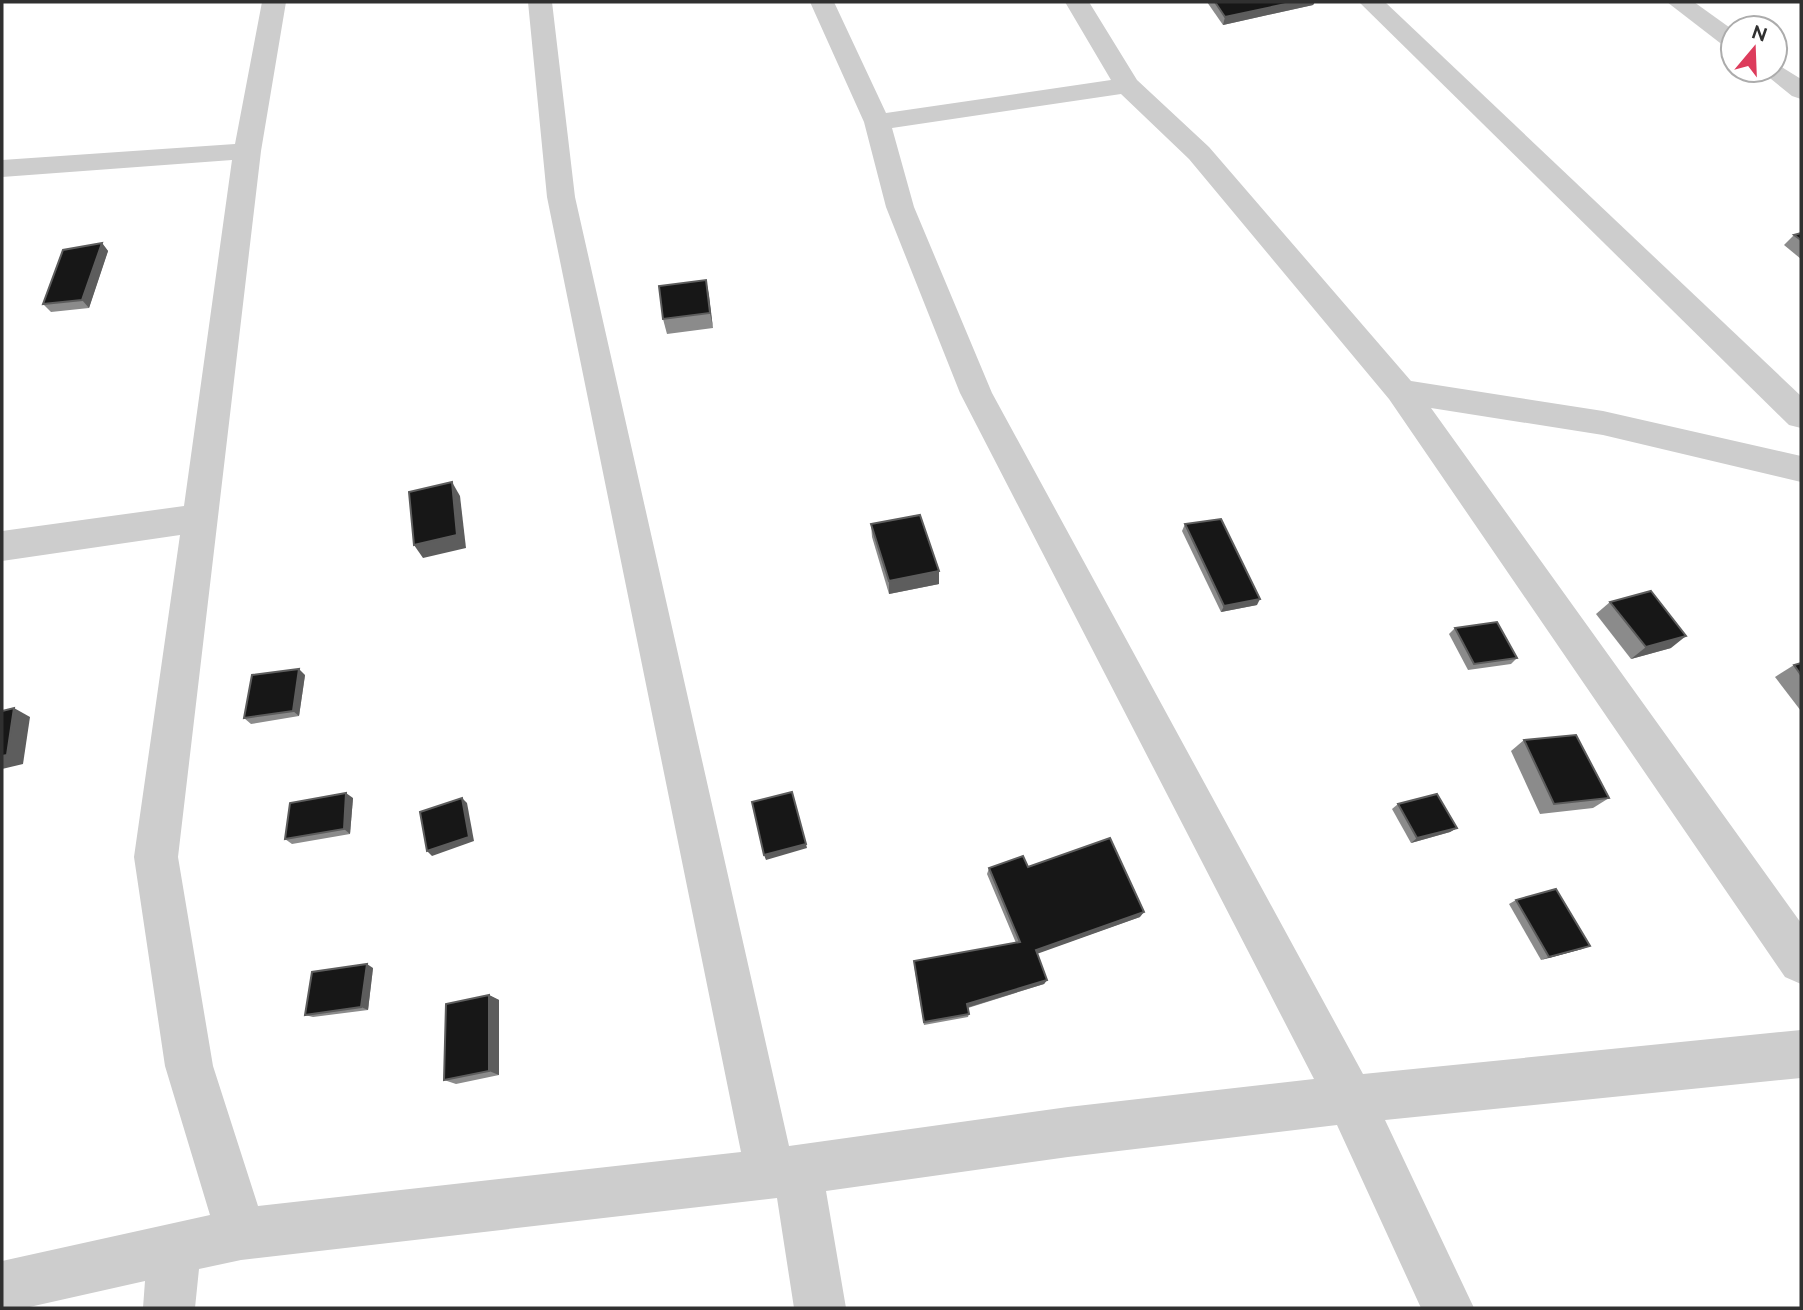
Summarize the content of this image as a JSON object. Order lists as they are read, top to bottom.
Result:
{
  "north": "top"
}
